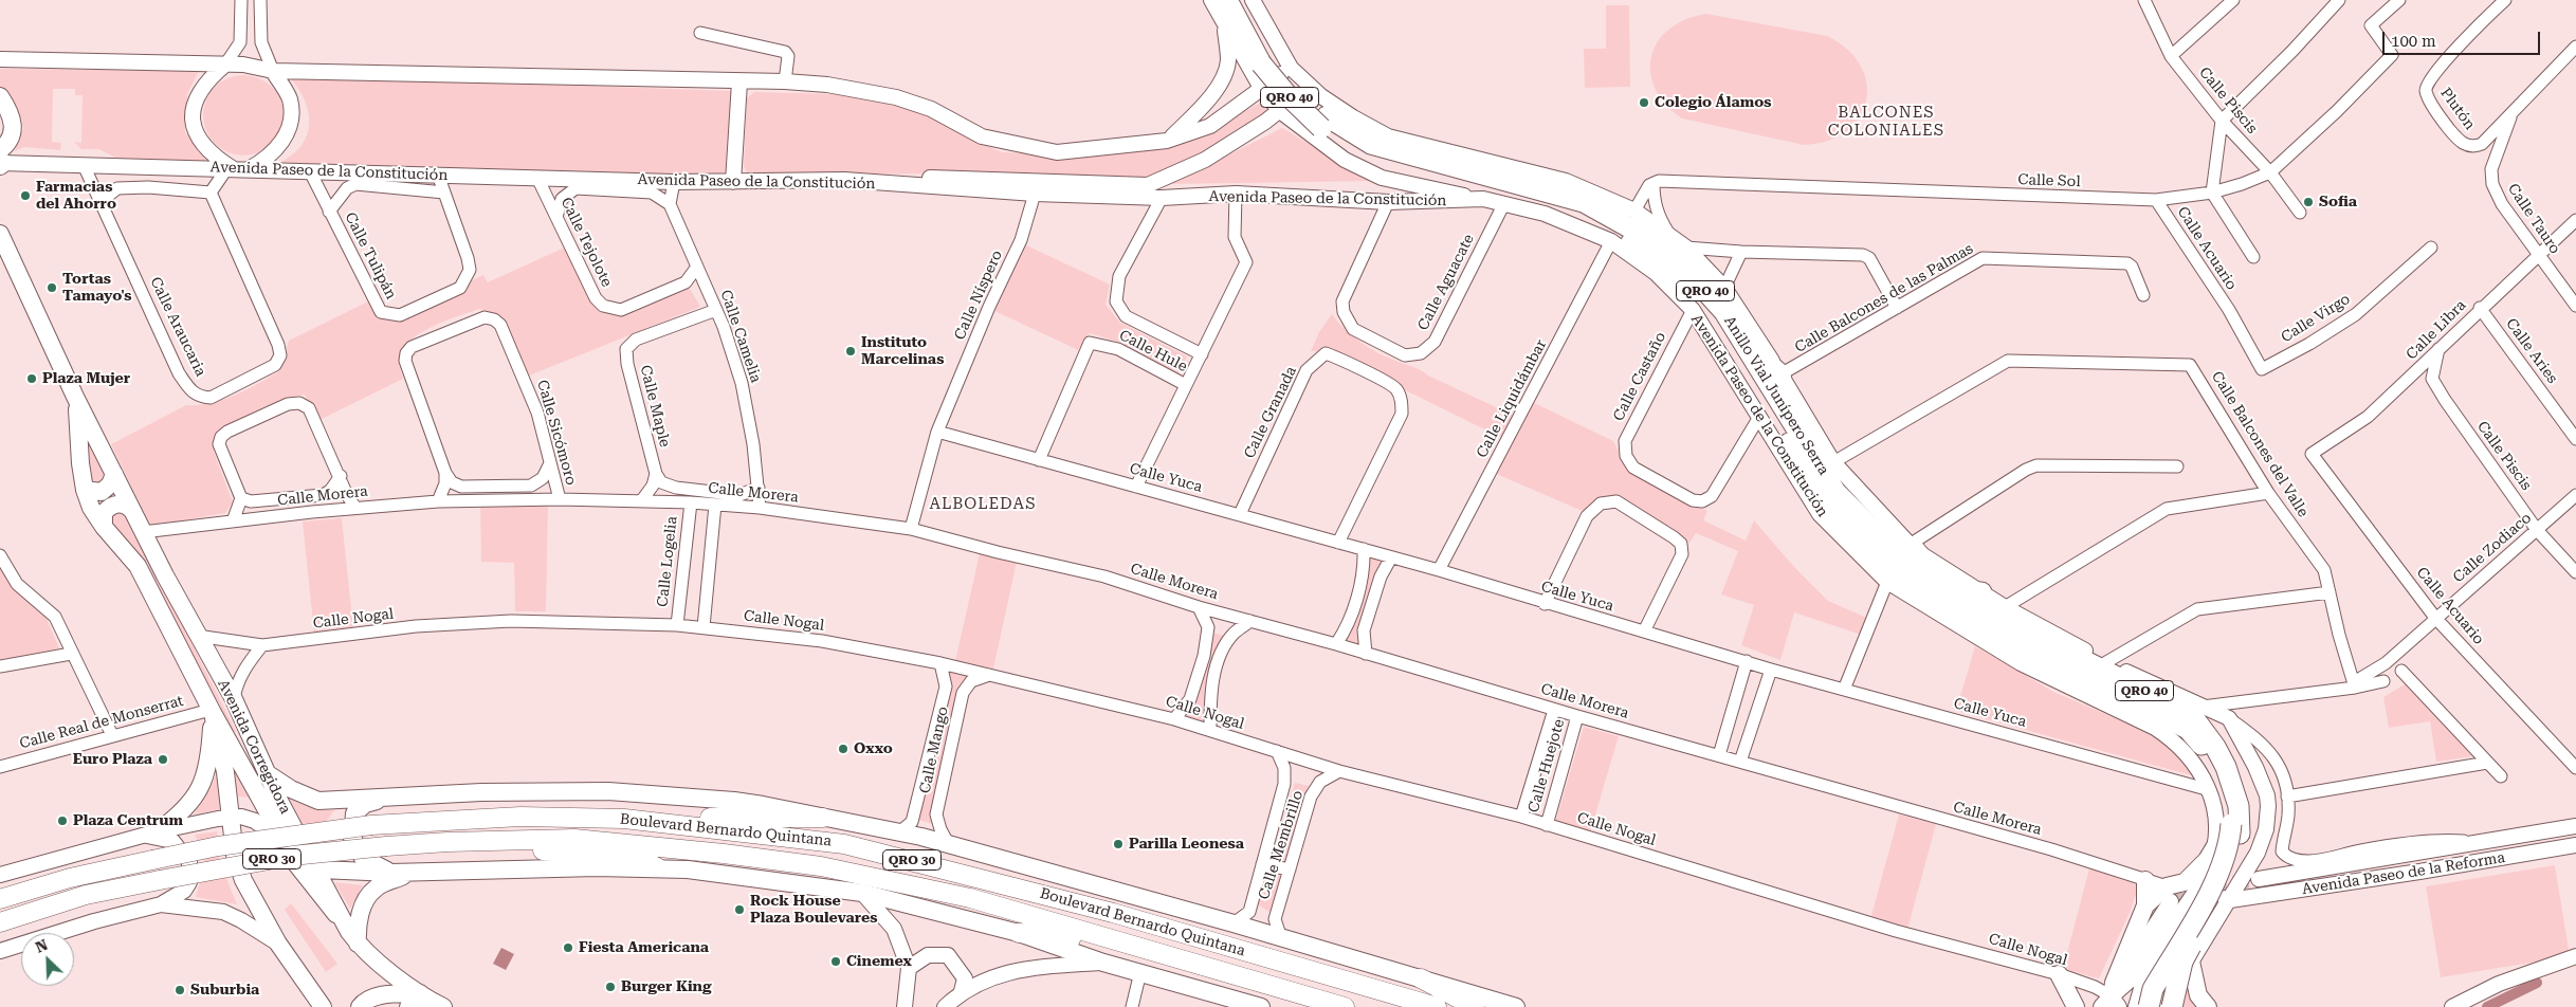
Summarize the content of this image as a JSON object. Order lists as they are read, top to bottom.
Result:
{
  "streets": {
    "highway": ["QRO 40", "Anillo Vial Junípero Serra"],
    "main road": ["Avenida Corregidora", "Boulevard Bernardo Quintana", "QRO 30"],
    "street": [
      "Calle Piscis",
      "Plutón",
      "Avenida Paseo de la Constitución",
      "Calle Sol",
      "Calle Tauro",
      "Calle Tejolote",
      "Calle Acuario",
      "Calle Tulipán",
      "Calle Aguacate",
      "Calle Níspero",
      "Calle Balcones de las Palmas",
      "Calle Virgo",
      "Calle Araucaria",
      "Calle Libra",
      "Calle Camelia",
      "Calle Hule",
      "Calle Aries",
      "Calle Castaño",
      "Calle Liquidámbar",
      "Calle Maple",
      "Calle Granada",
      "Calle Sicómoro",
      "Calle Balcones del Valle",
      "Calle Yuca",
      "Calle Morera",
      "Calle Zodiaco",
      "Calle Logelia",
      "Calle Nogal",
      "Calle Real de Monserrat",
      "Calle Mango",
      "Calle Huejote",
      "Calle Membrillo",
      "Avenida Paseo de la Reforma"
    ]
  },
  "crossings": [
    ["QRO 40", "Anillo Vial Junípero Serra"],
    ["Calle Piscis", "Calle Sol"],
    ["Calle Piscis", "Calle Libra"],
    ["Calle Piscis", "Calle Zodiaco"],
    ["Plutón", "Calle Tauro"],
    ["Avenida Paseo de la Constitución", "Calle Tejolote"],
    ["Avenida Paseo de la Constitución", "Calle Tulipán"],
    ["Avenida Paseo de la Constitución", "Calle Aguacate"],
    ["Avenida Paseo de la Constitución", "Calle Níspero"],
    ["Avenida Paseo de la Constitución", "Calle Araucaria"],
    ["Avenida Paseo de la Constitución", "Calle Castaño"],
    ["Avenida Paseo de la Constitución", "Calle Liquidámbar"],
    ["Avenida Paseo de la Constitución", "Calle Yuca"],
    ["Calle Sol", "Calle Acuario"],
    ["Calle Tauro", "Calle Libra"],
    ["Calle Tejolote", "Calle Camelia"],
    ["Calle Acuario", "Calle Virgo"],
    ["Calle Acuario", "Calle Libra"],
    ["Calle Acuario", "Calle Zodiaco"],
    ["Calle Níspero", "Calle Yuca"],
    ["Calle Níspero", "Calle Morera"],
    ["Calle Libra", "Calle Aries"],
    ["Calle Camelia", "Calle Maple"],
    ["Calle Camelia", "Calle Morera"],
    ["Calle Hule", "Calle Yuca"],
    ["Calle Liquidámbar", "Calle Yuca"],
    ["Calle Granada", "Calle Yuca"],
    ["Calle Sicómoro", "Calle Morera"],
    ["Calle Balcones del Valle", "Calle Zodiaco"],
    ["Calle Morera", "Calle Logelia"],
    ["Calle Morera", "Avenida Corregidora"],
    ["Calle Morera", "Calle Huejote"],
    ["Calle Logelia", "Calle Nogal"],
    ["Calle Nogal", "Avenida Corregidora"],
    ["Calle Nogal", "Calle Mango"],
    ["Calle Nogal", "Calle Huejote"],
    ["Calle Nogal", "Calle Membrillo"],
    ["Calle Real de Monserrat", "Avenida Corregidora"],
    ["Avenida Corregidora", "Boulevard Bernardo Quintana"],
    ["Calle Mango", "Boulevard Bernardo Quintana"],
    ["Boulevard Bernardo Quintana", "Calle Membrillo"]
  ],
  "districts": ["BALCONES COLONIALES", "ALBOLEDAS"],
  "places": [
    "Colegio Álamos",
    "Farmacias del Ahorro",
    "Sofia",
    "Tortas Tamayo's",
    "Instituto Marcelinas",
    "Plaza Mujer",
    "Oxxo",
    "Euro Plaza",
    "Plaza Centrum",
    "Parilla Leonesa",
    "Rock House Plaza Boulevares",
    "Fiesta Americana",
    "Cinemex",
    "Burger King",
    "Suburbia"
  ],
  "scale_bar": "100 m",
  "north": "top left"
}
